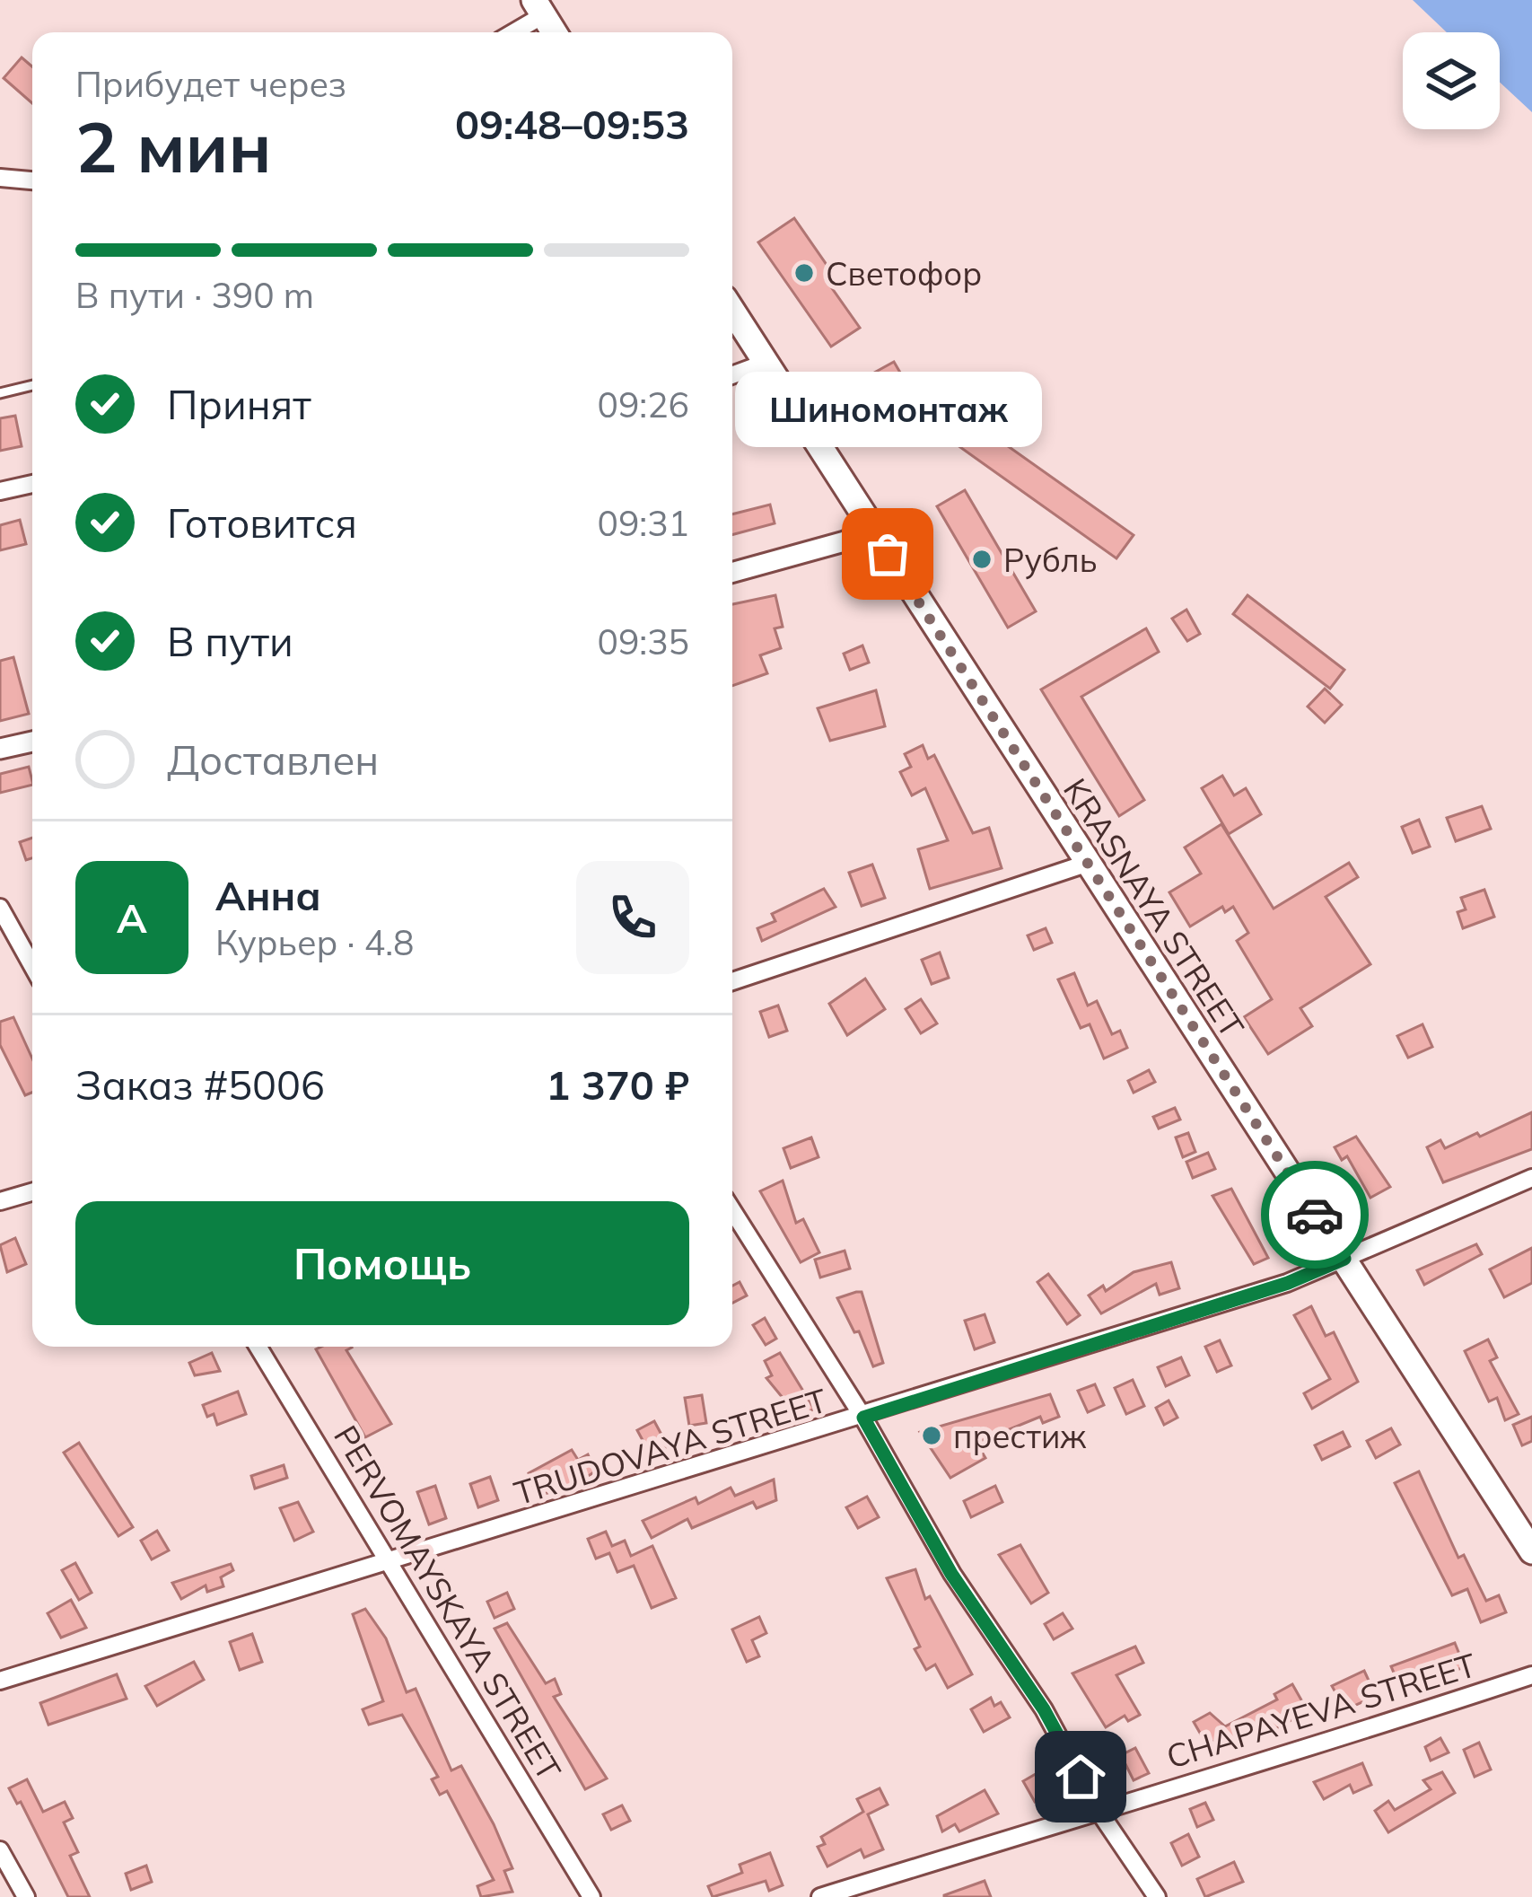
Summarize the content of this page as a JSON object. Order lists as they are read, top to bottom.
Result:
{
  "streets": {
    "main road": ["KRASNAYA STREET"],
    "street": ["TRUDOVAYA STREET", "PERVOMAYSKAYA STREET", "CHAPAYEVA STREET"]
  },
  "crossings": [
    ["KRASNAYA STREET", "TRUDOVAYA STREET"],
    ["TRUDOVAYA STREET", "PERVOMAYSKAYA STREET"]
  ],
  "places": [
    "Светофор",
    "Шиномонтаж",
    "Рубль",
    "престиж"
  ],
  "page": {
    "heading": ["2 мин", "Прибудет через", "09:48–09:53"],
    "panel": [
      "Анна",
      "Курьер · 4.8",
      "Заказ #5006",
      "1 370 ₽"
    ],
    "bar": "В пути · 390 m",
    "list": [
      ["Принят", "09:26"],
      ["Готовится", "09:31"],
      ["В пути", "09:35"],
      "Доставлен"
    ],
    "bubble": "Шиномонтаж",
    "round": "А",
    "buttons": "Помощь"
  }
}
